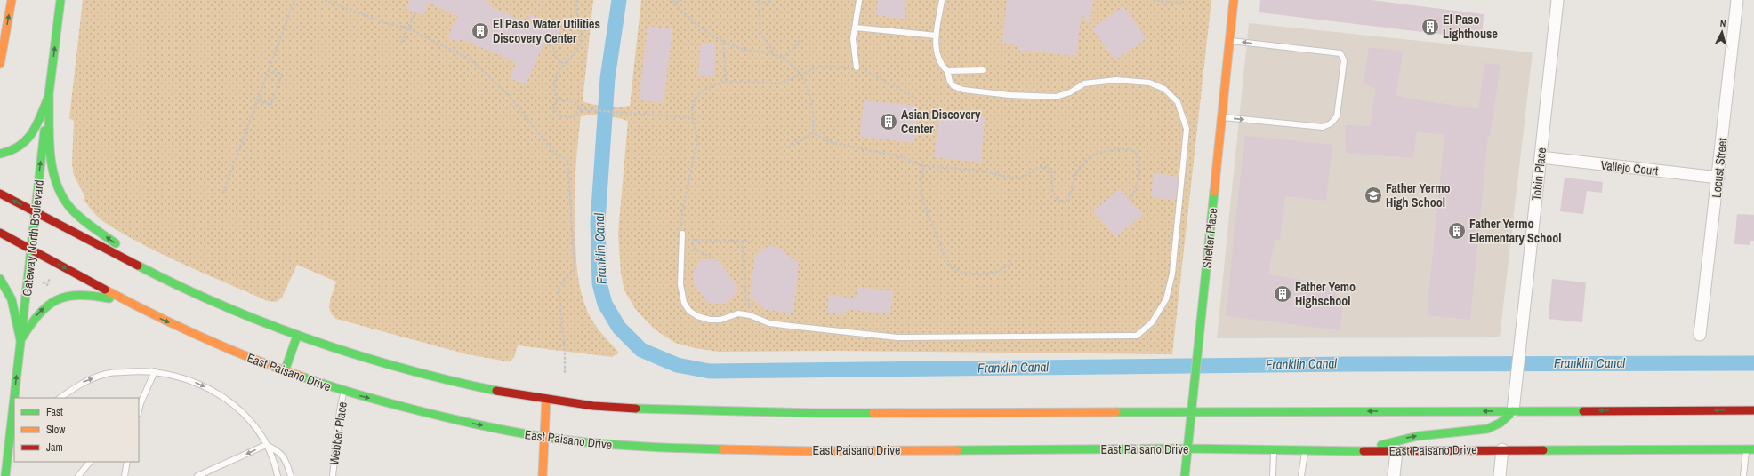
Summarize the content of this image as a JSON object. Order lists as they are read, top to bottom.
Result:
{
  "streets": {
    "main road": ["Gateway North Boulevard", "Shelter Place", "East Paisano Drive"],
    "street": ["Vallejo Court", "Locust Street", "Tobin Place"],
    "lane": ["Webber Place"]
  },
  "crossings": [
    ["Vallejo Court", "Locust Street"],
    ["Vallejo Court", "Tobin Place"],
    ["Gateway North Boulevard", "East Paisano Drive"],
    ["Shelter Place", "East Paisano Drive"],
    ["East Paisano Drive", "Webber Place"]
  ],
  "one_way": ["Gateway North Boulevard"],
  "water": ["Franklin Canal"],
  "places": {
    "building": [
      "El Paso Lighthouse",
      "El Paso Water Utilities Discovery Center",
      "Asian Discovery Center",
      "Father Yermo Elementary School",
      "Father Yemo Highschool"
    ],
    "school or university": ["Father Yermo High School"]
  },
  "legend": ["Fast", "Slow", "Jam"],
  "north": "top"
}
